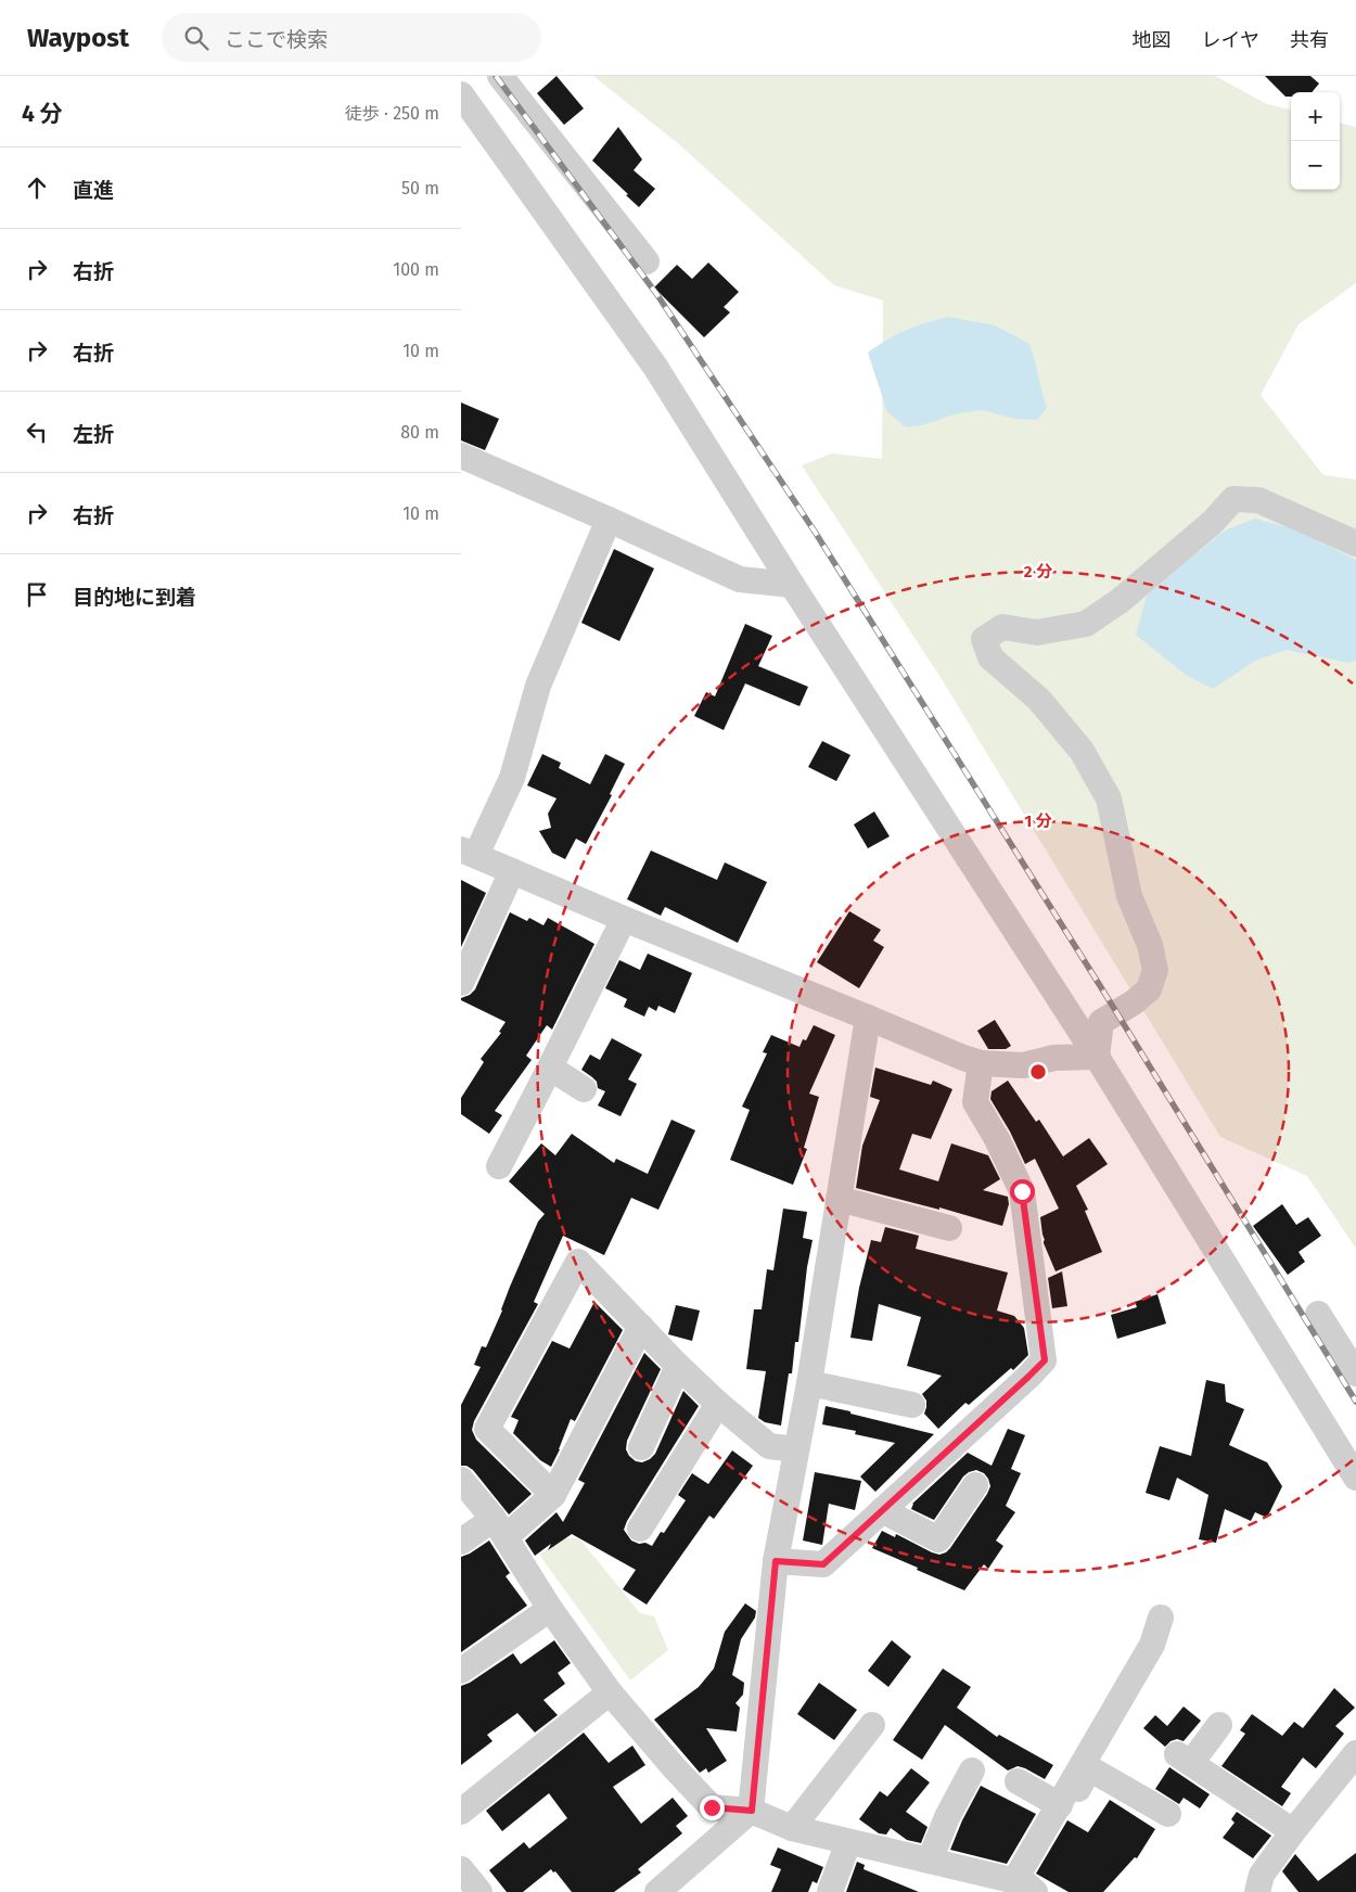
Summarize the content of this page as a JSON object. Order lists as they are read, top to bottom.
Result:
{
  "page": {
    "header": "Waypost",
    "search": "ここで検索",
    "nav": ["地図", "レイヤ", "共有"],
    "heading": ["4 分", "徒歩 · 250 m"],
    "map_buttons": ["+", "−"],
    "list": [
      ["直進", "50 m"],
      ["右折", "100 m"],
      ["右折", "10 m"],
      ["左折", "80 m"],
      ["右折", "10 m"],
      "目的地に到着"
    ]
  },
  "rings": ["2 分", "1 分"]
}
